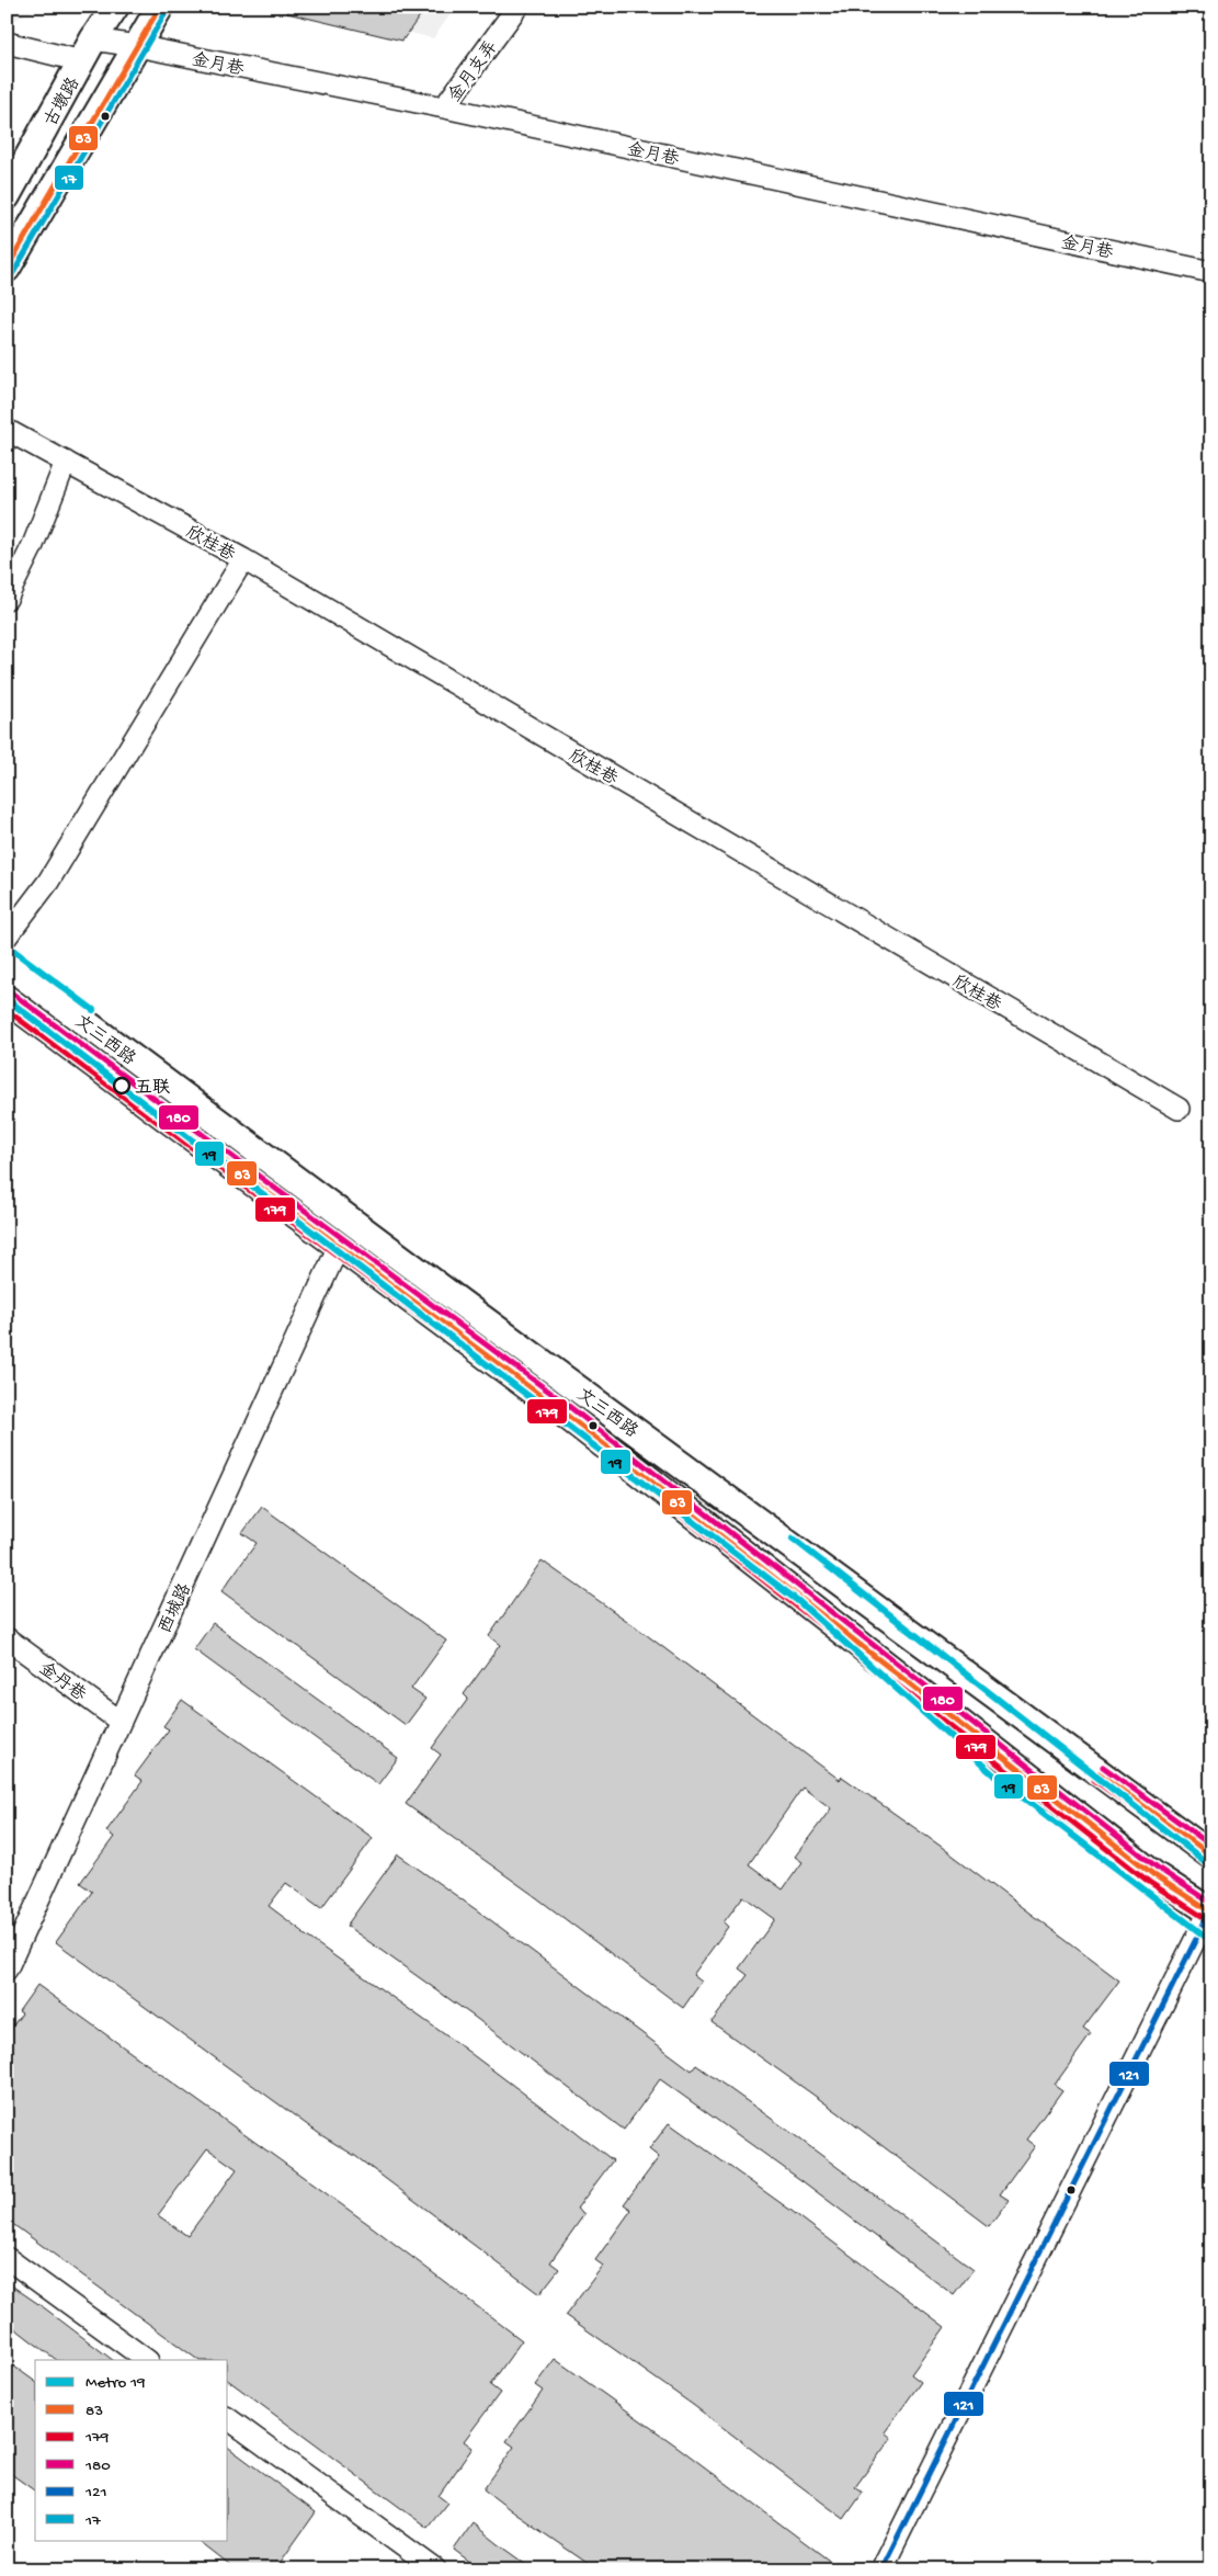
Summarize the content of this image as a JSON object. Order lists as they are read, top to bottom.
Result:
{
  "streets": {
    "main road": ["古墩路", "文三西路"],
    "street": [
      "金月巷",
      "金月支弄",
      "欣桂巷",
      "西城路",
      "金丹巷"
    ]
  },
  "crossings": [
    ["金月巷", "金月支弄"],
    ["金月巷", "古墩路"],
    ["文三西路", "西城路"],
    ["西城路", "金丹巷"]
  ],
  "places": ["五联"],
  "lines": [
    "transit line 83",
    "transit line 17",
    "metro line 19",
    "transit line 180",
    "transit line 179",
    "transit line 121"
  ],
  "legend": [
    "Metro 19",
    "83",
    "179",
    "180",
    "121",
    "17"
  ]
}
